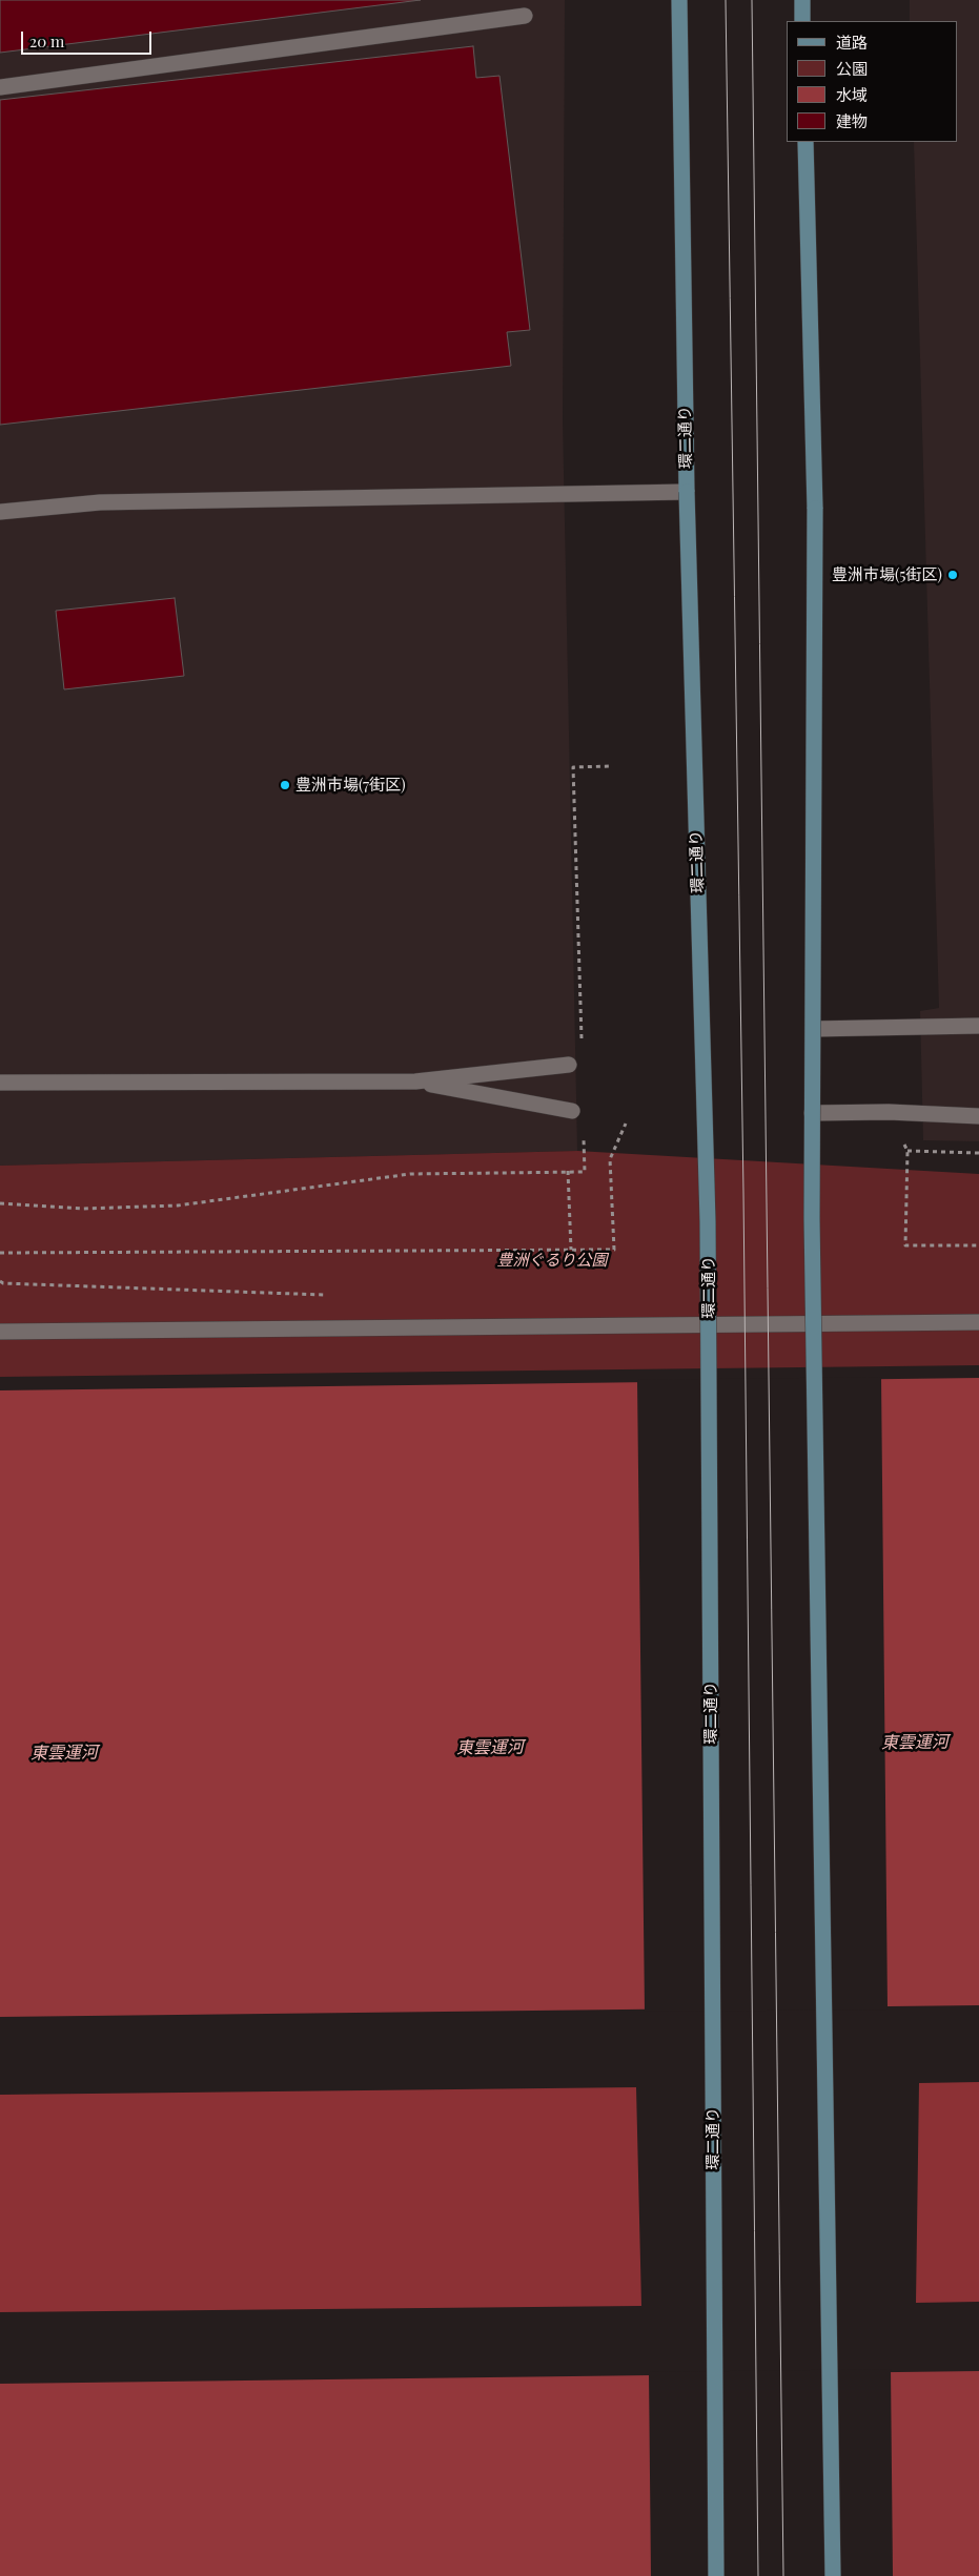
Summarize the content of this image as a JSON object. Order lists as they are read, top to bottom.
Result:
{
  "streets": {
    "main road": ["環二通り"]
  },
  "water": ["東雲運河"],
  "parks": ["豊洲ぐるり公園"],
  "places": ["豊洲市場(5街区)", "豊洲市場(7街区)"],
  "legend": [
    "道路",
    "公園",
    "水域",
    "建物"
  ],
  "scale_bar": "20 m"
}
